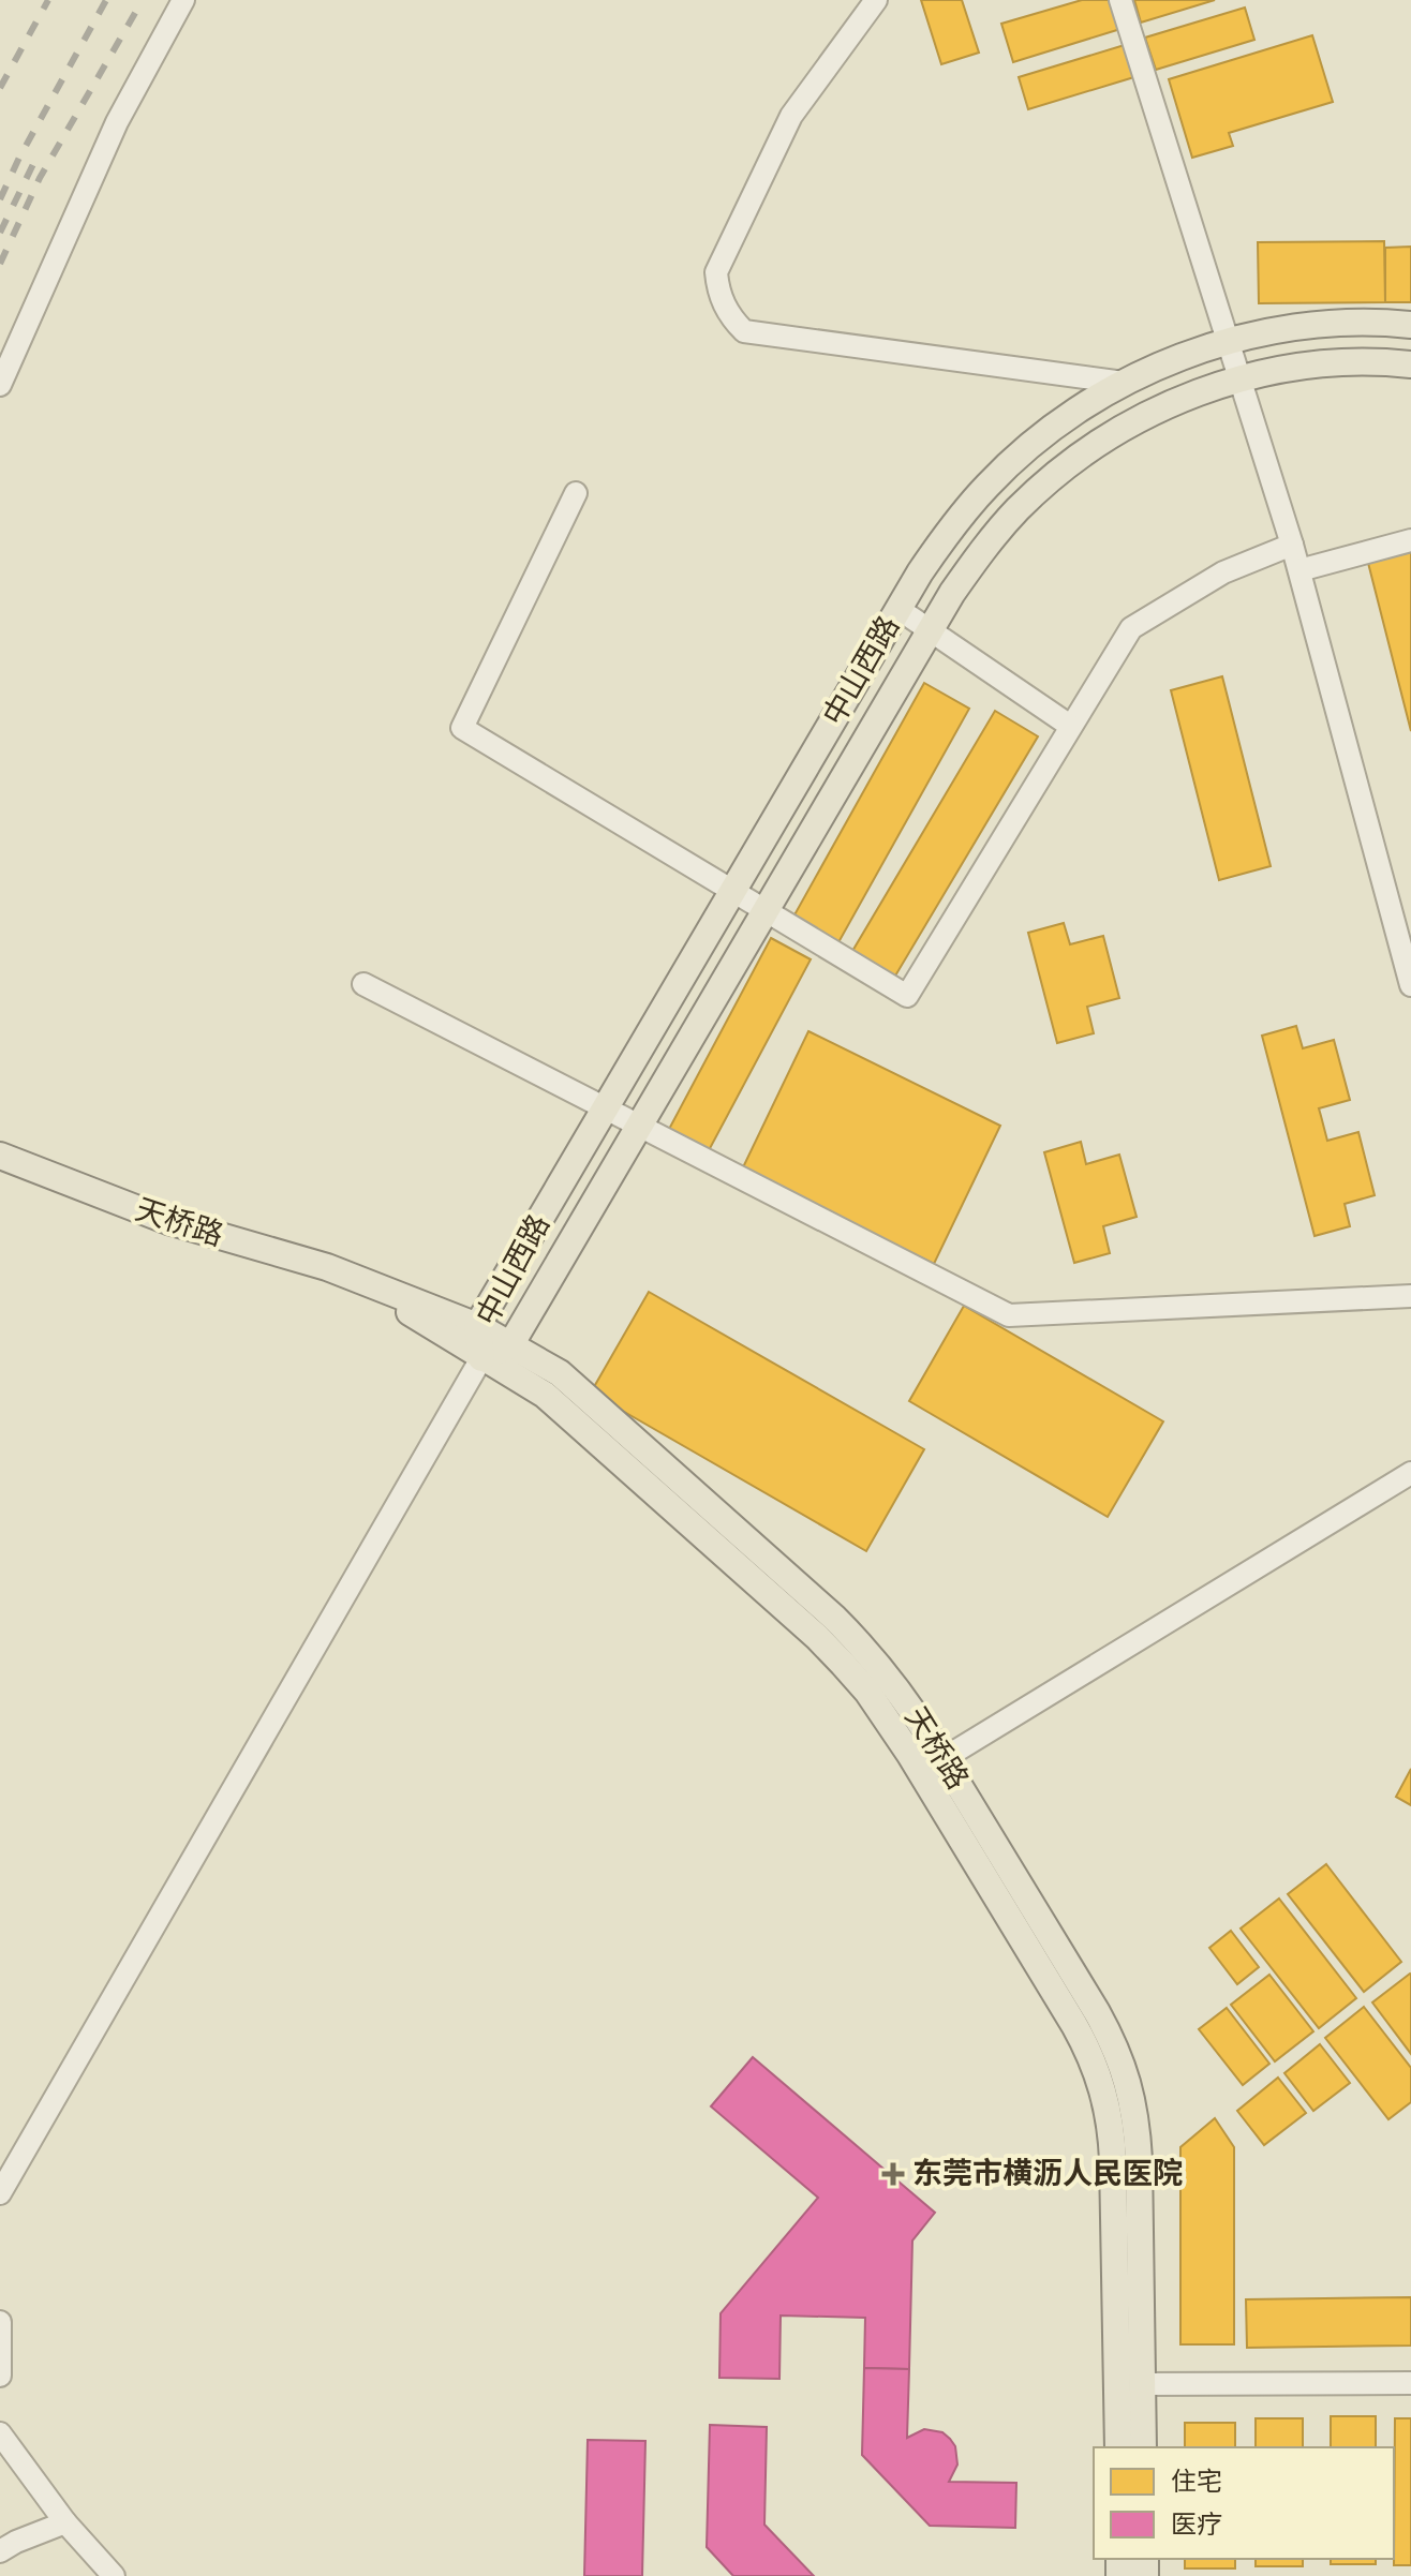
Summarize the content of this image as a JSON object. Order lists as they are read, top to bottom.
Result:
{
  "streets": {
    "main road": ["中山西路", "天桥路"]
  },
  "crossings": [
    ["中山西路", "天桥路"]
  ],
  "places": {
    "health": ["东莞市横沥人民医院"]
  },
  "legend": ["住宅", "医疗"]
}
